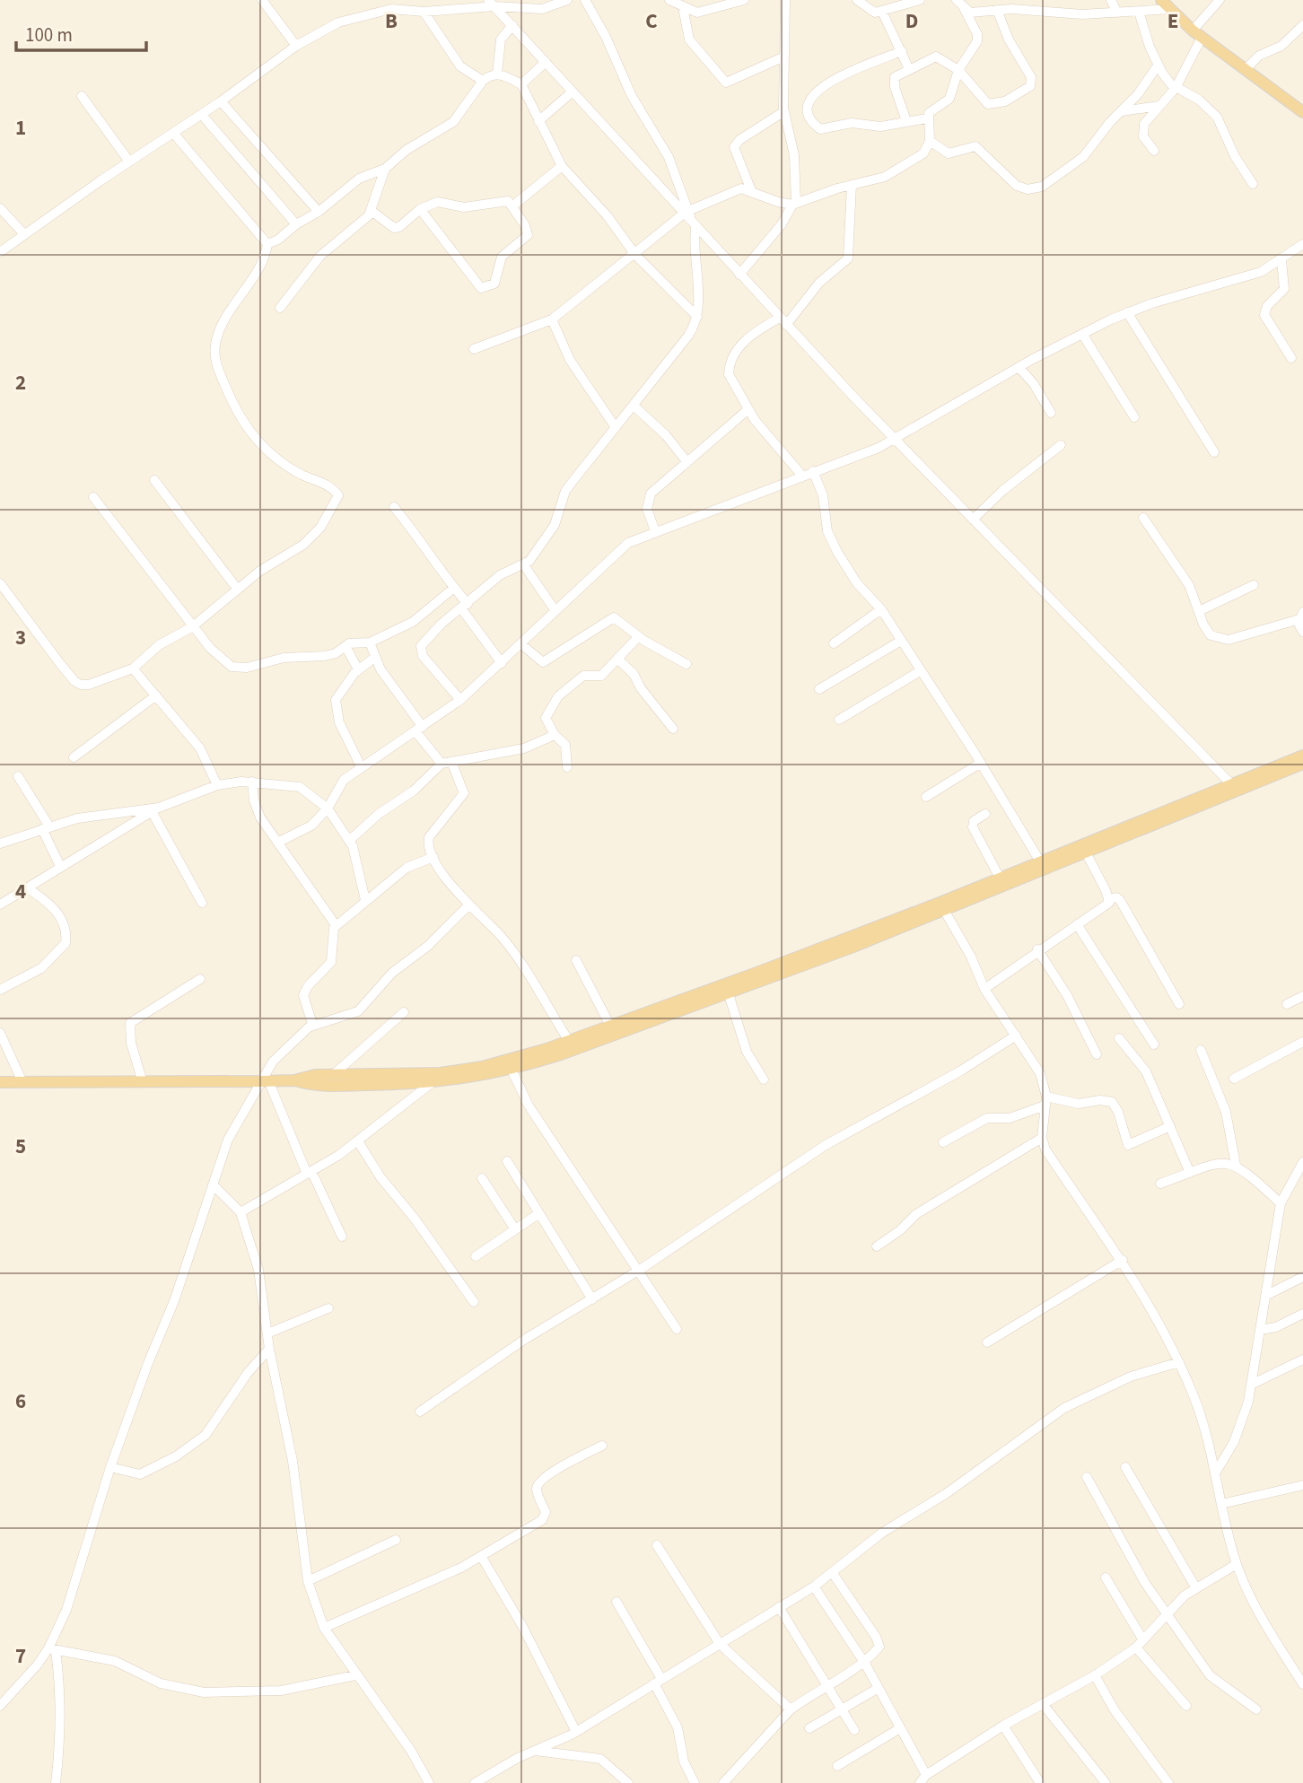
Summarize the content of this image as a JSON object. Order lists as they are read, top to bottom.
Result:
{
  "scale_bar": "100 m",
  "grid": {
    "columns": [
      "B",
      "C",
      "D",
      "E"
    ],
    "rows": [
      "1",
      "2",
      "3",
      "4",
      "5",
      "6",
      "7"
    ]
  }
}
